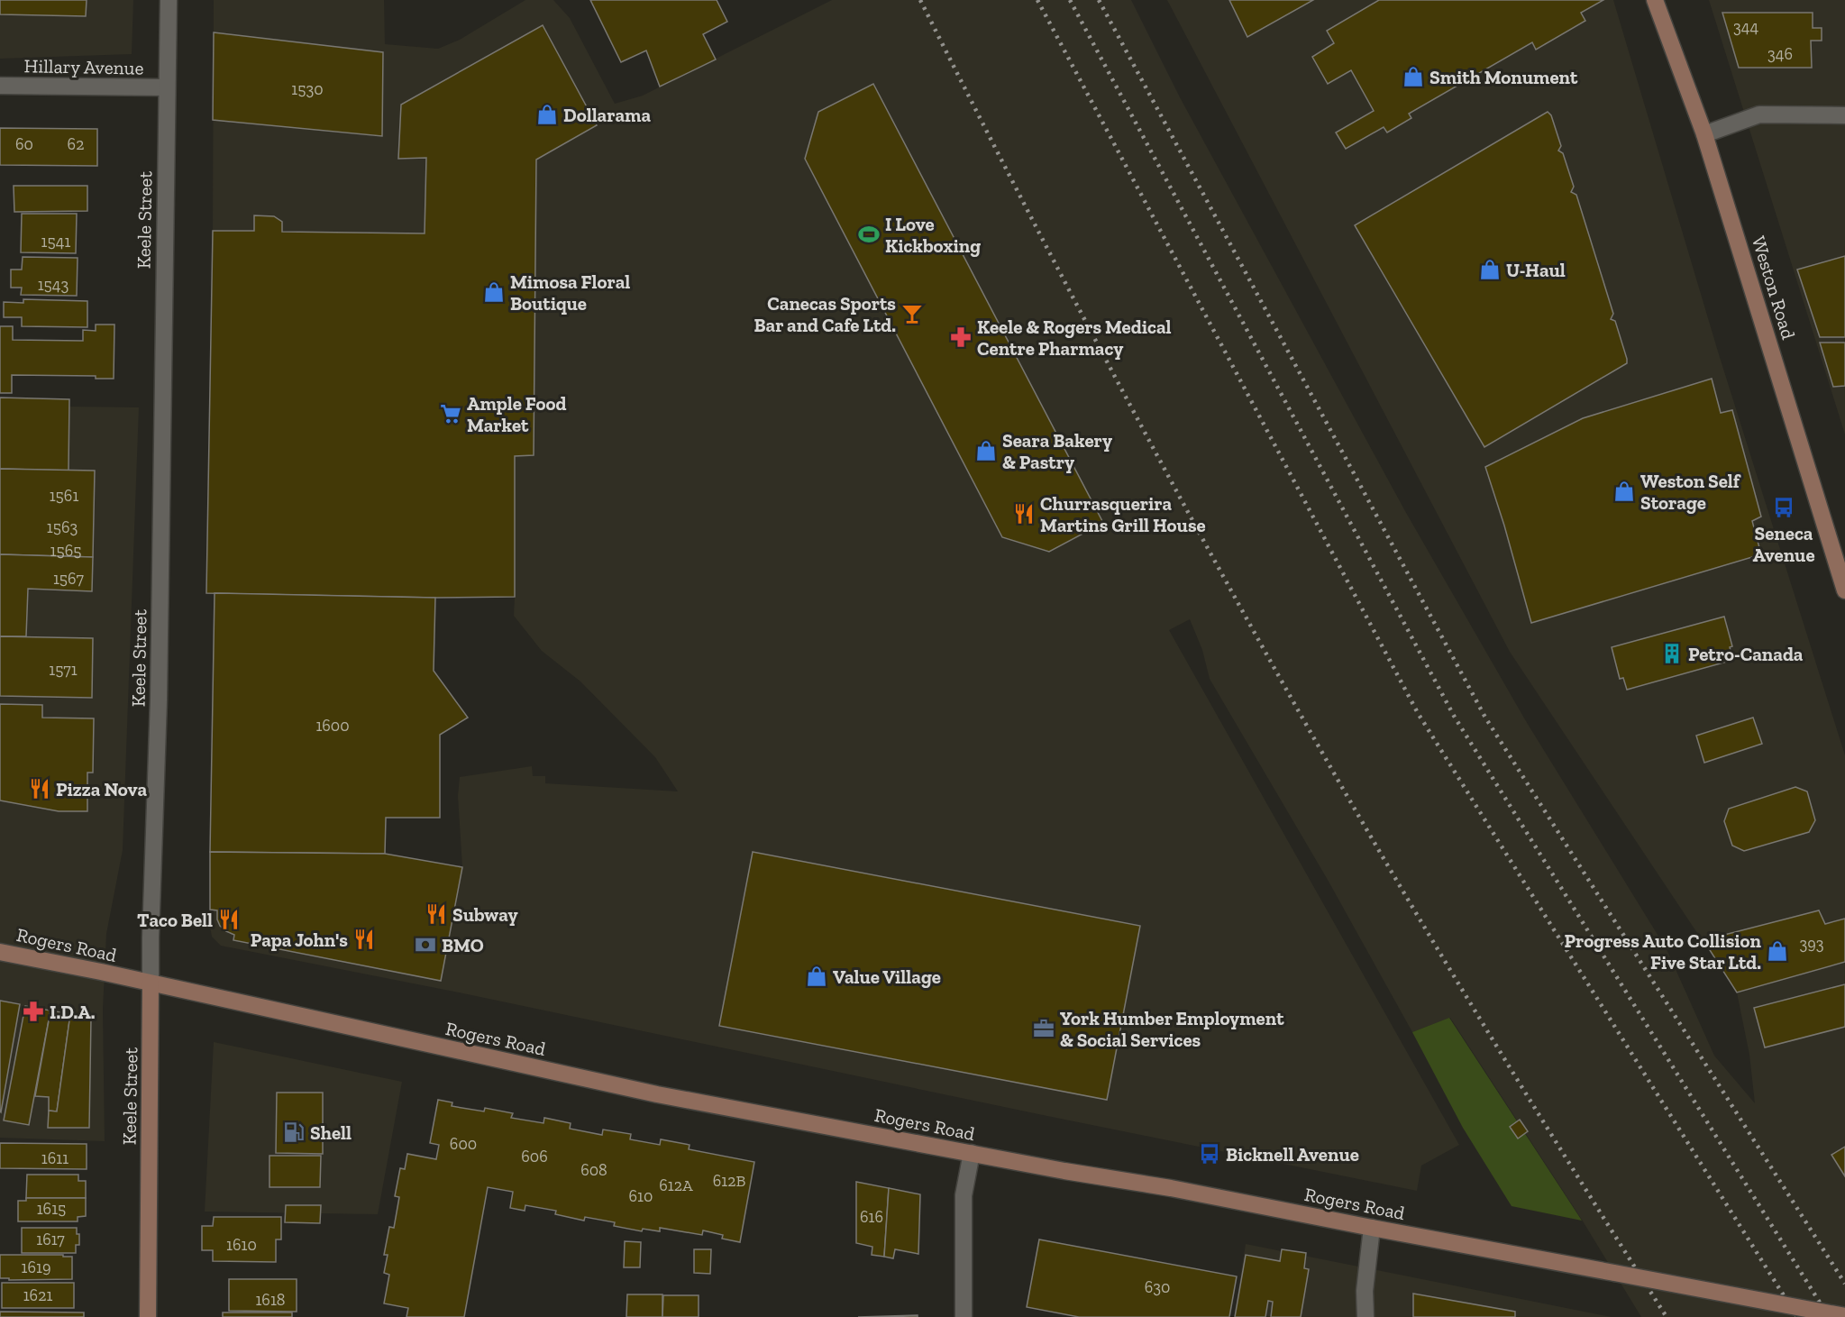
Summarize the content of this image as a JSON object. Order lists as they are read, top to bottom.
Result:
{
  "streets": {
    "main road": ["Keele Street", "Weston Road", "Rogers Road"],
    "street": ["Hillary Avenue"]
  },
  "crossings": [
    ["Hillary Avenue", "Keele Street"],
    ["Keele Street", "Rogers Road"]
  ],
  "places": {
    "shop": [
      "Smith Monument",
      "Dollarama",
      "U-Haul",
      "Mimosa Floral Boutique",
      "Seara Bakery & Pastry",
      "Weston Self Storage",
      "Progress Auto Collision Five Star Ltd.",
      "Value Village"
    ],
    "sports": ["I Love Kickboxing"],
    "bar": ["Canecas Sports Bar and Cafe Ltd."],
    "pharmacy": ["Keele & Rogers Medical Centre Pharmacy", "I.D.A."],
    "supermarket": ["Ample Food Market"],
    "bus stop": ["Seneca Avenue", "Bicknell Avenue"],
    "restaurant": [
      "Churrasquerira Martins Grill House",
      "Pizza Nova",
      "Subway",
      "Taco Bell",
      "Papa John's"
    ],
    "building": ["Petro-Canada"],
    "bank": ["BMO"],
    "office": ["York Humber Employment & Social Services"],
    "fuel station": ["Shell"]
  },
  "house_numbers": [
    "344",
    "346",
    "1530",
    "60",
    "62",
    "1541",
    "1543",
    "1561",
    "1563",
    "1565",
    "1567",
    "1571",
    "1600",
    "393",
    "600",
    "606",
    "1611",
    "608",
    "612B",
    "612A",
    "610",
    "1615",
    "616",
    "1617",
    "1610",
    "1619",
    "630",
    "1621",
    "1618"
  ]
}
